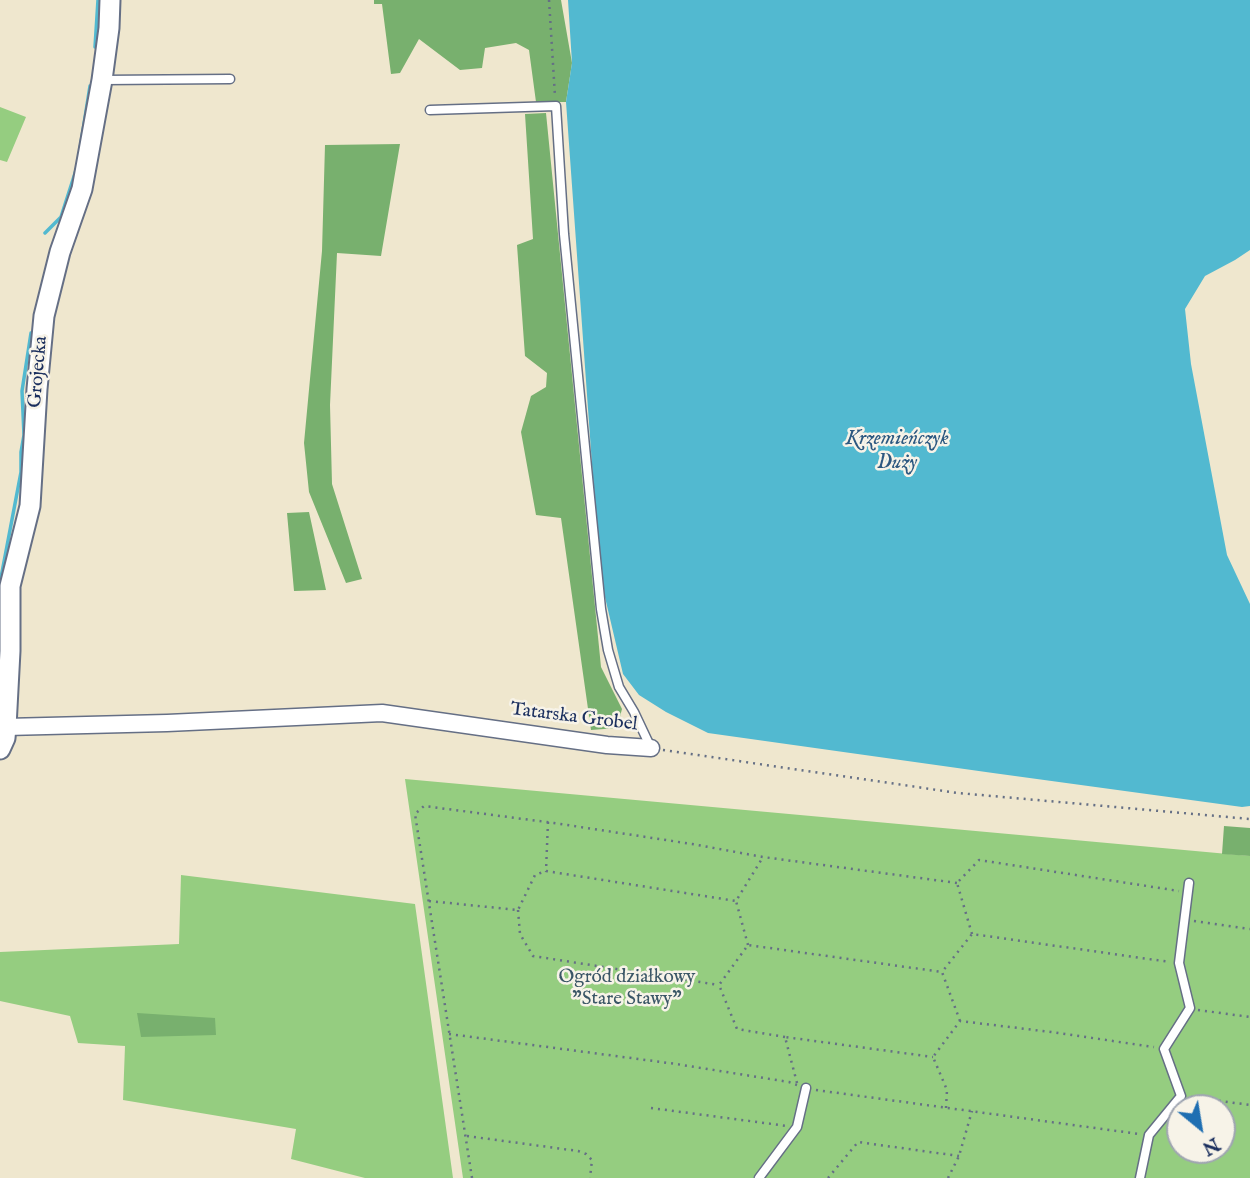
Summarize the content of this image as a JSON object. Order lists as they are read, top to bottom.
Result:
{
  "streets": {
    "street": ["Grojecka", "Tatarska Grobel"]
  },
  "crossings": [
    ["Grojecka", "Tatarska Grobel"]
  ],
  "water": ["Krzemieńczyk Duży"],
  "parks": ["Ogród działkowy \"Stare Stawy\""],
  "north": "bottom right"
}
